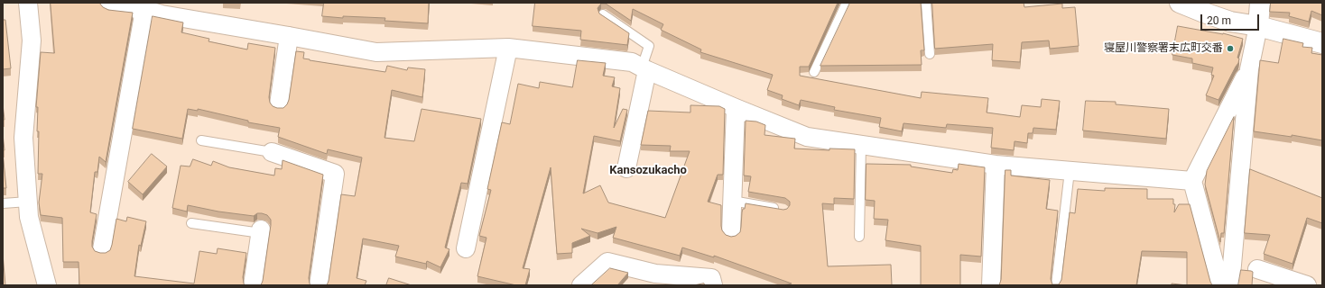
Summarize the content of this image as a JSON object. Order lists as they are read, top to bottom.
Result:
{
  "districts": ["Kansozukacho"],
  "places": ["寝屋川警察署末広町交番"],
  "scale_bar": "20 m"
}
